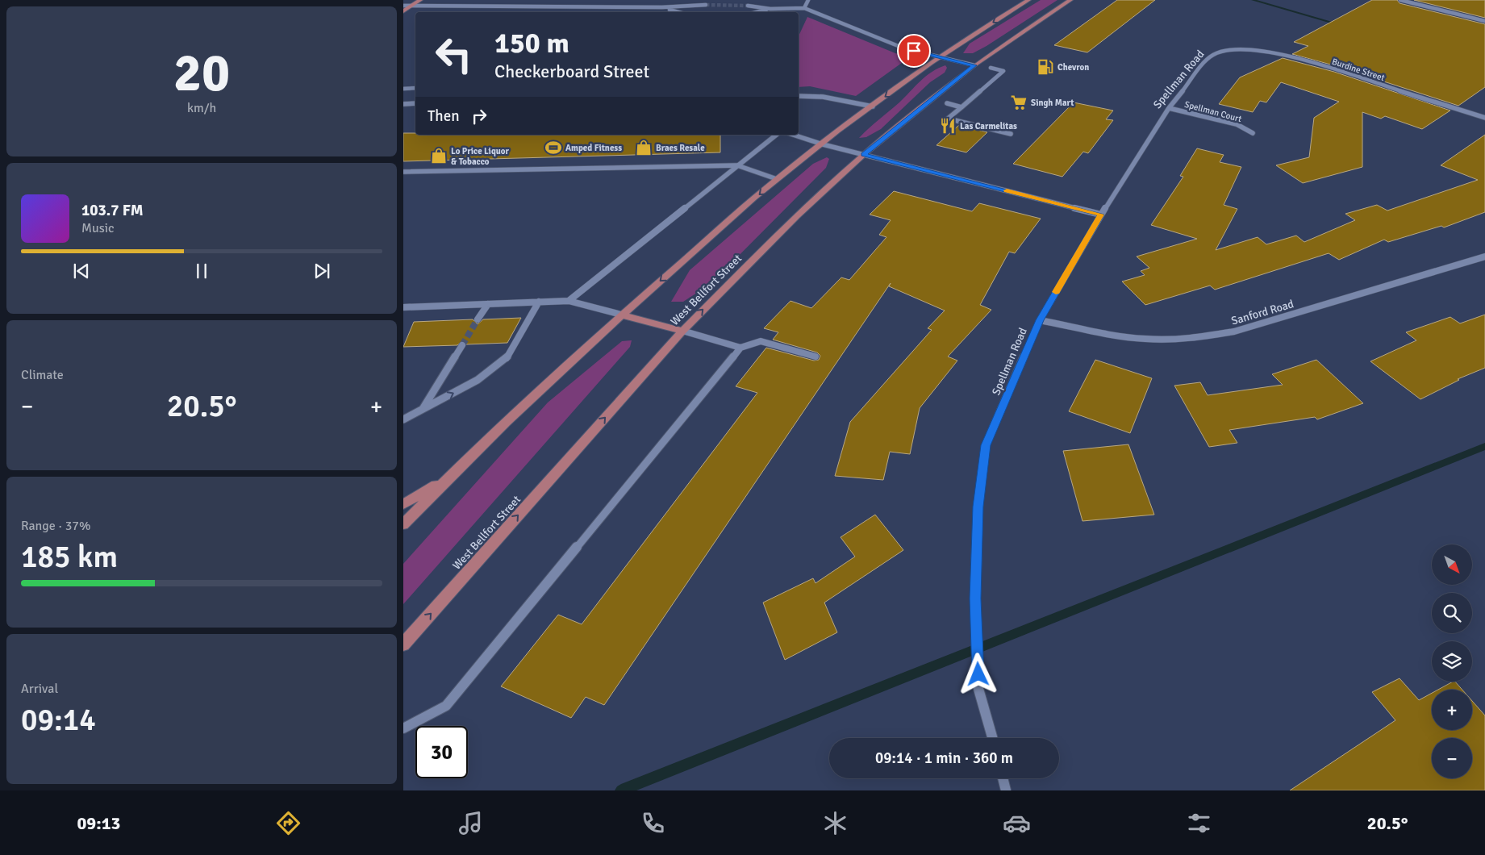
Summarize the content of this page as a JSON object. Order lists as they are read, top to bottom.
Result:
{
  "streets": {
    "main road": ["West Bellfort Street"],
    "street": [
      "Burdine Street",
      "Spellman Road",
      "Spellman Court",
      "Sanford Road"
    ]
  },
  "crossings": [
    ["Burdine Street", "Spellman Road"],
    ["Spellman Road", "Spellman Court"],
    ["Spellman Road", "Sanford Road"]
  ],
  "places": {
    "fuel station": ["Chevron"],
    "supermarket": ["Singh Mart"],
    "restaurant": ["Las Carmelitas"],
    "sports": ["Amped Fitness"],
    "shop": ["Braes Resale", "Lo Price Liquor & Tobacco"]
  },
  "north": "bottom right",
  "page": {
    "tile": [
      ["20", "km/h"],
      "Climate",
      ["Range · 37%", "185 km"],
      ["Arrival", "09:14"]
    ],
    "turn": ["150 m", "Checkerboard Street"],
    "then": "Then",
    "song": ["103.7 FM", "Music"],
    "heat": ["−", "20.5°", "+"],
    "map_buttons": ["+", "−"],
    "limit": "30",
    "trip": "09:14 · 1 min · 360 m",
    "tabs": ["09:13", "20.5°"]
  }
}
